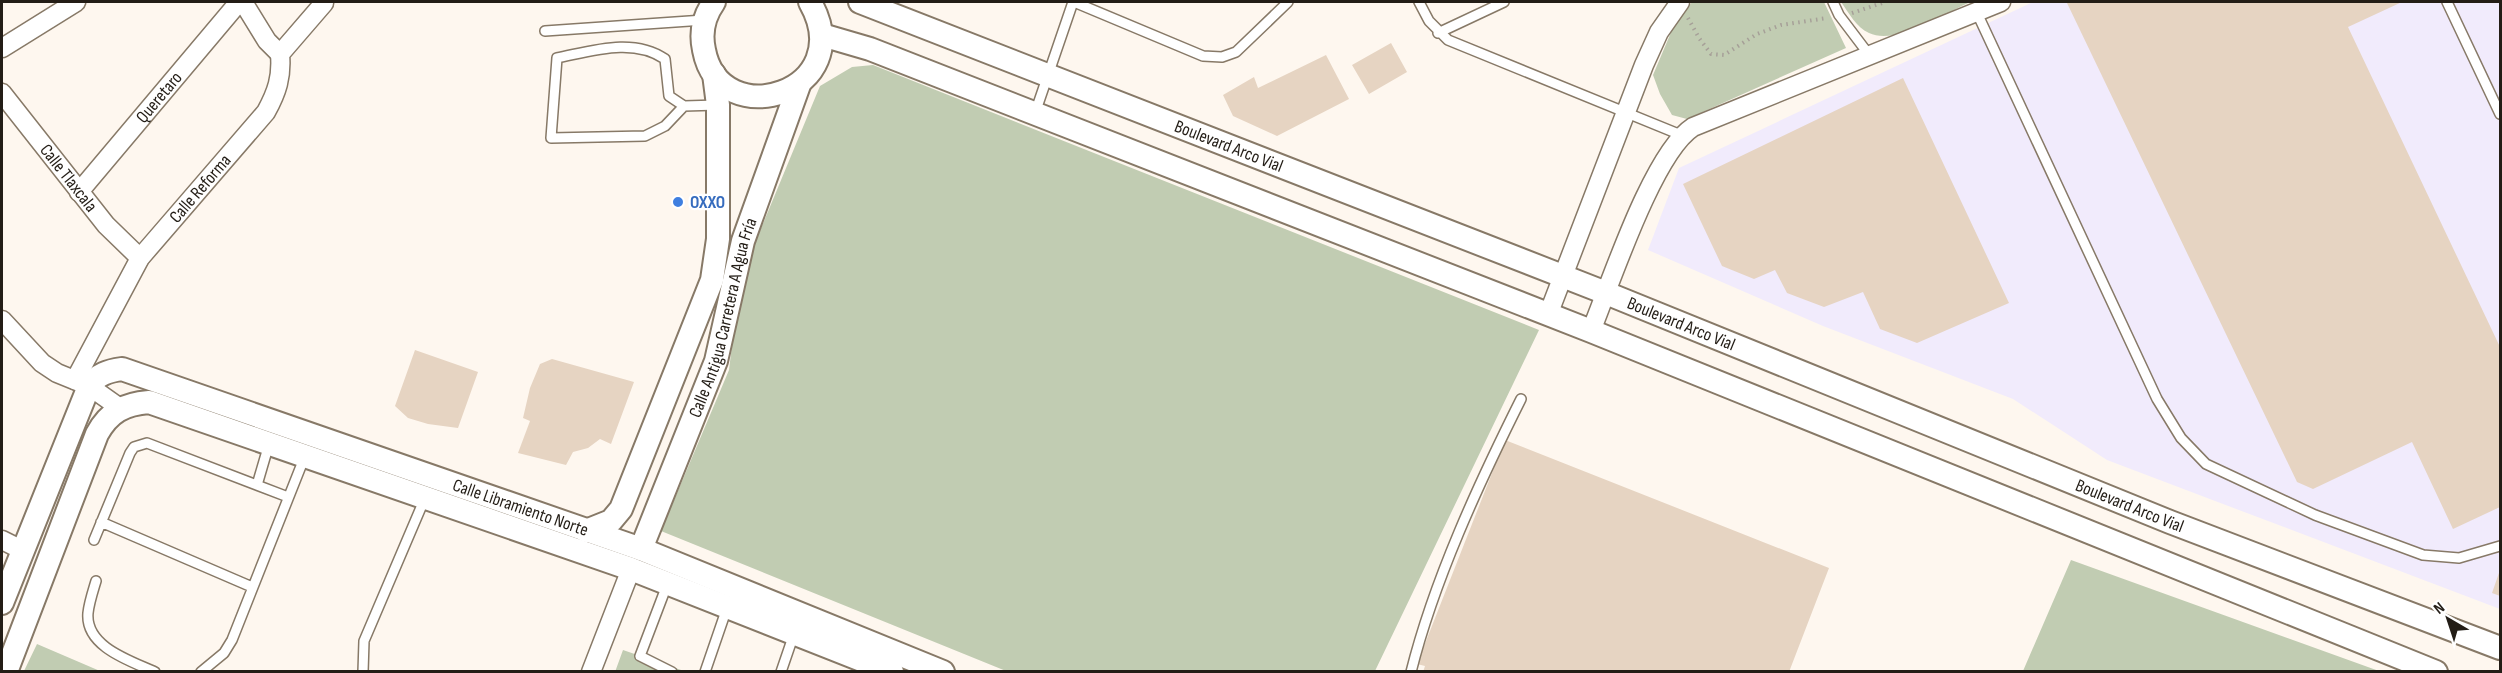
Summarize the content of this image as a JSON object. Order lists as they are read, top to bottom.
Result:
{
  "streets": {
    "street": [
      "Queretaro",
      "Boulevard Arco Vial",
      "Calle Tlaxcala",
      "Calle Reforma",
      "Calle Antigua Carretera A Agua Fría",
      "Calle Libramiento Norte"
    ]
  },
  "crossings": [
    ["Queretaro", "Calle Tlaxcala"],
    ["Calle Tlaxcala", "Calle Reforma"],
    ["Calle Reforma", "Calle Libramiento Norte"],
    ["Calle Antigua Carretera A Agua Fría", "Calle Libramiento Norte"]
  ],
  "places": ["OXXO"],
  "north": "top left"
}
